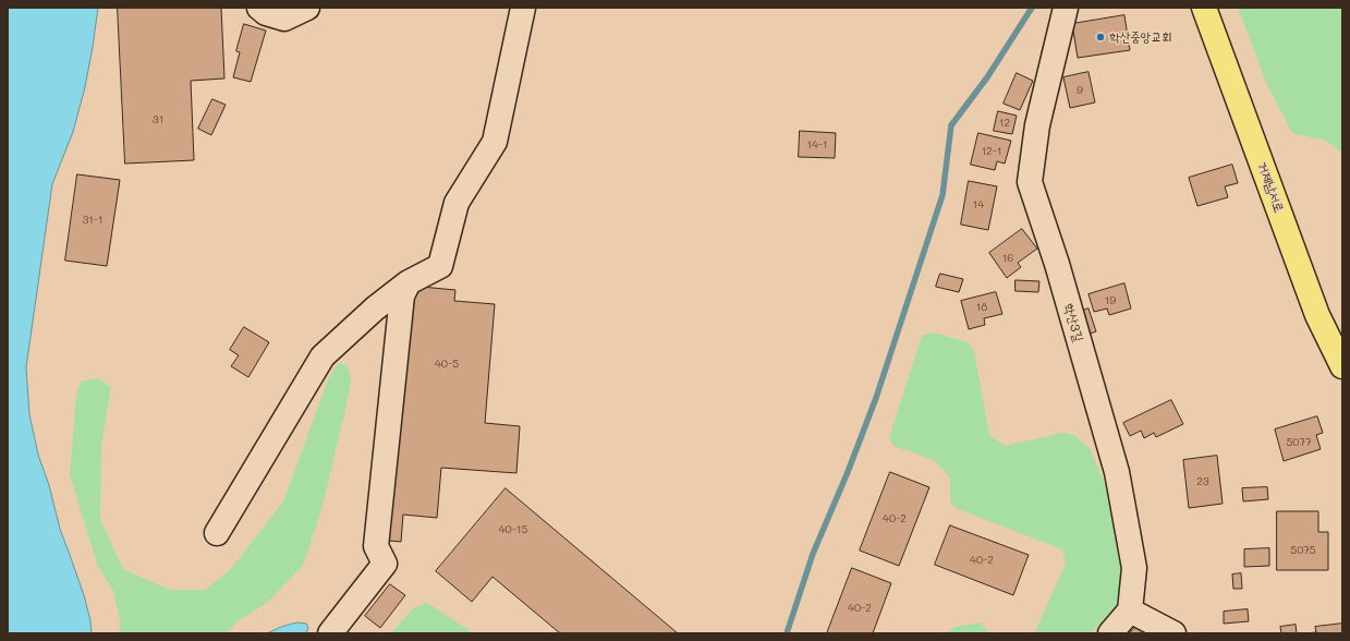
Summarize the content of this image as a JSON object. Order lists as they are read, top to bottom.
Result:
{
  "streets": {
    "main road": ["거제남서로"],
    "street": ["학산3길"]
  },
  "places": ["학산중앙교회"],
  "house_numbers": [
    "9",
    "31",
    "12",
    "14-1",
    "12-1",
    "14",
    "31-1",
    "16",
    "19",
    "18",
    "40-5",
    "5077",
    "23",
    "40-2",
    "40-15",
    "5075",
    "40-2",
    "40-2"
  ]
}
